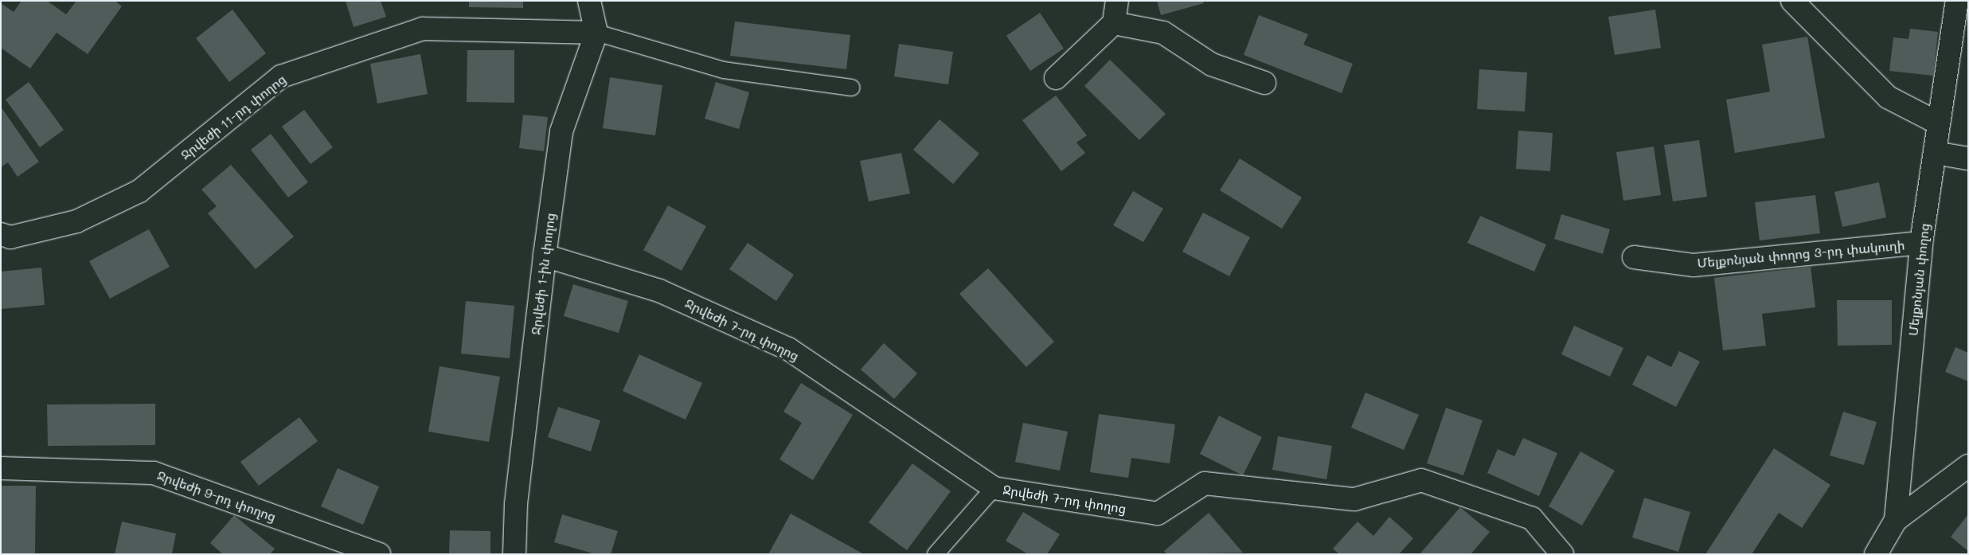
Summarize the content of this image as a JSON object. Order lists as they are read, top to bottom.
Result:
{
  "streets": {
    "street": [
      "Ջրվեժի 11-րդ փողոց",
      "Մելքոնյան փողոց 3-րդ փակուղի",
      "Ջրվեժի 1-ին փողոց",
      "Մելքոնյան փողոց",
      "Ջրվեժի 7-րդ փողոց",
      "Ջրվեժի 9-րդ փողոց"
    ]
  },
  "crossings": [
    ["Ջրվեժի 11-րդ փողոց", "Ջրվեժի 1-ին փողոց"],
    ["Մելքոնյան փողոց 3-րդ փակուղի", "Մելքոնյան փողոց"],
    ["Ջրվեժի 1-ին փողոց", "Ջրվեժի 7-րդ փողոց"]
  ]
}
